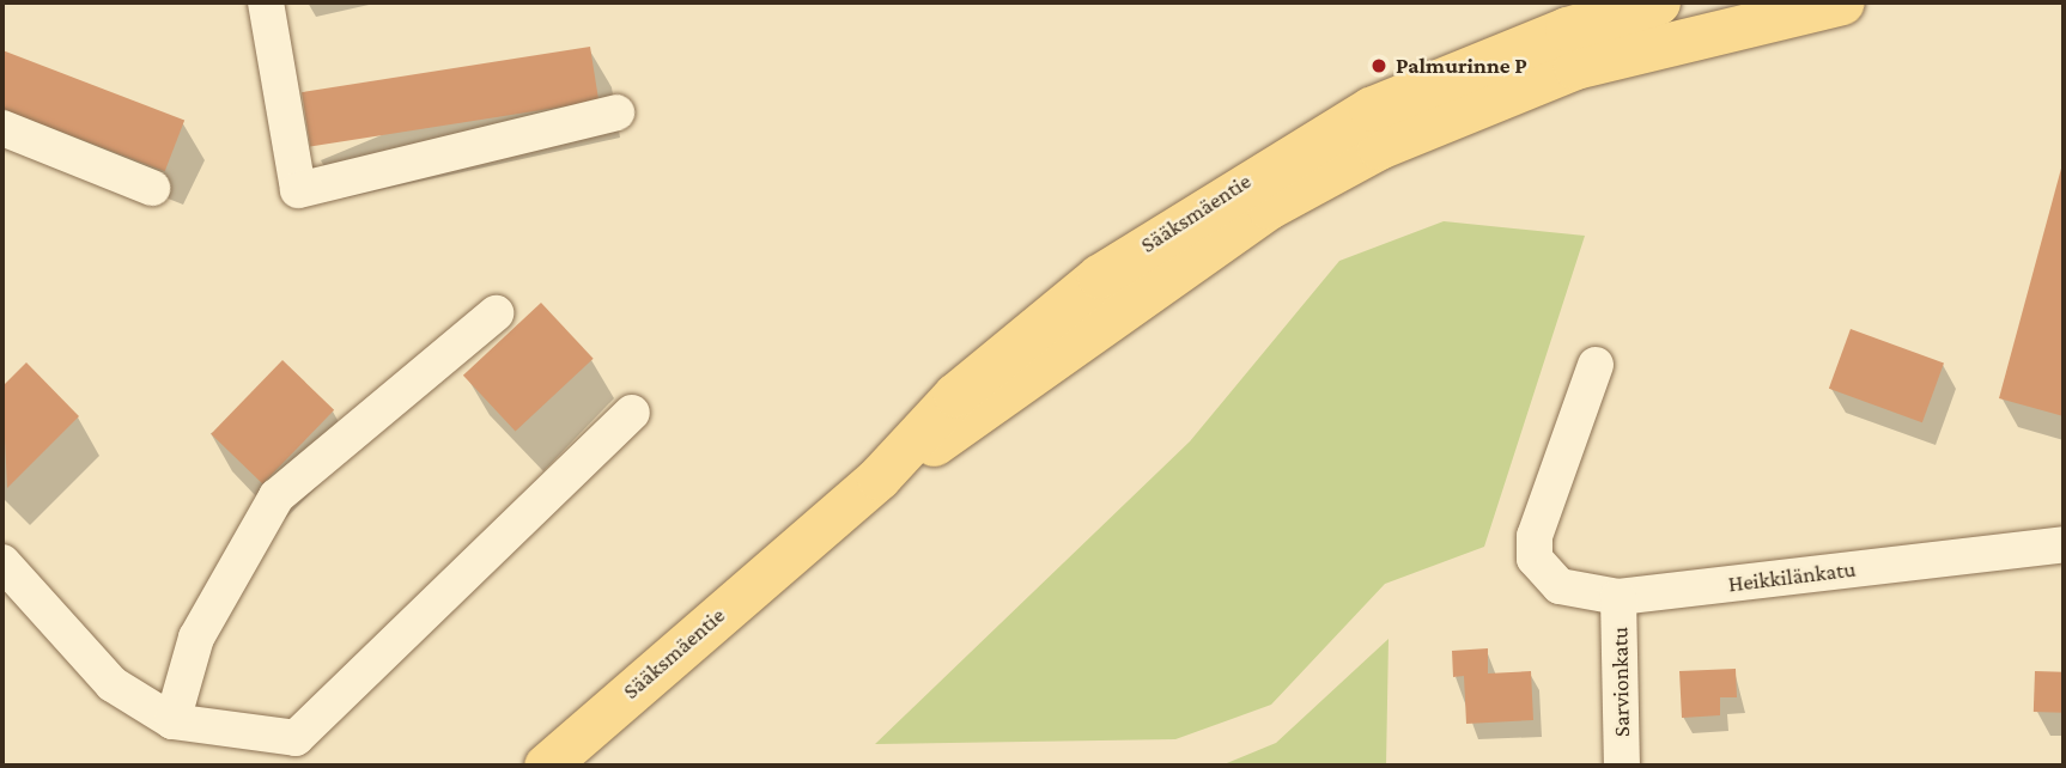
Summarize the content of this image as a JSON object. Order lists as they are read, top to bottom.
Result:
{
  "streets": {
    "main road": ["Sääksmäentie"],
    "street": ["Heikkilänkatu", "Sarvionkatu"]
  },
  "crossings": [
    ["Heikkilänkatu", "Sarvionkatu"]
  ],
  "places": ["Palmurinne P"]
}
